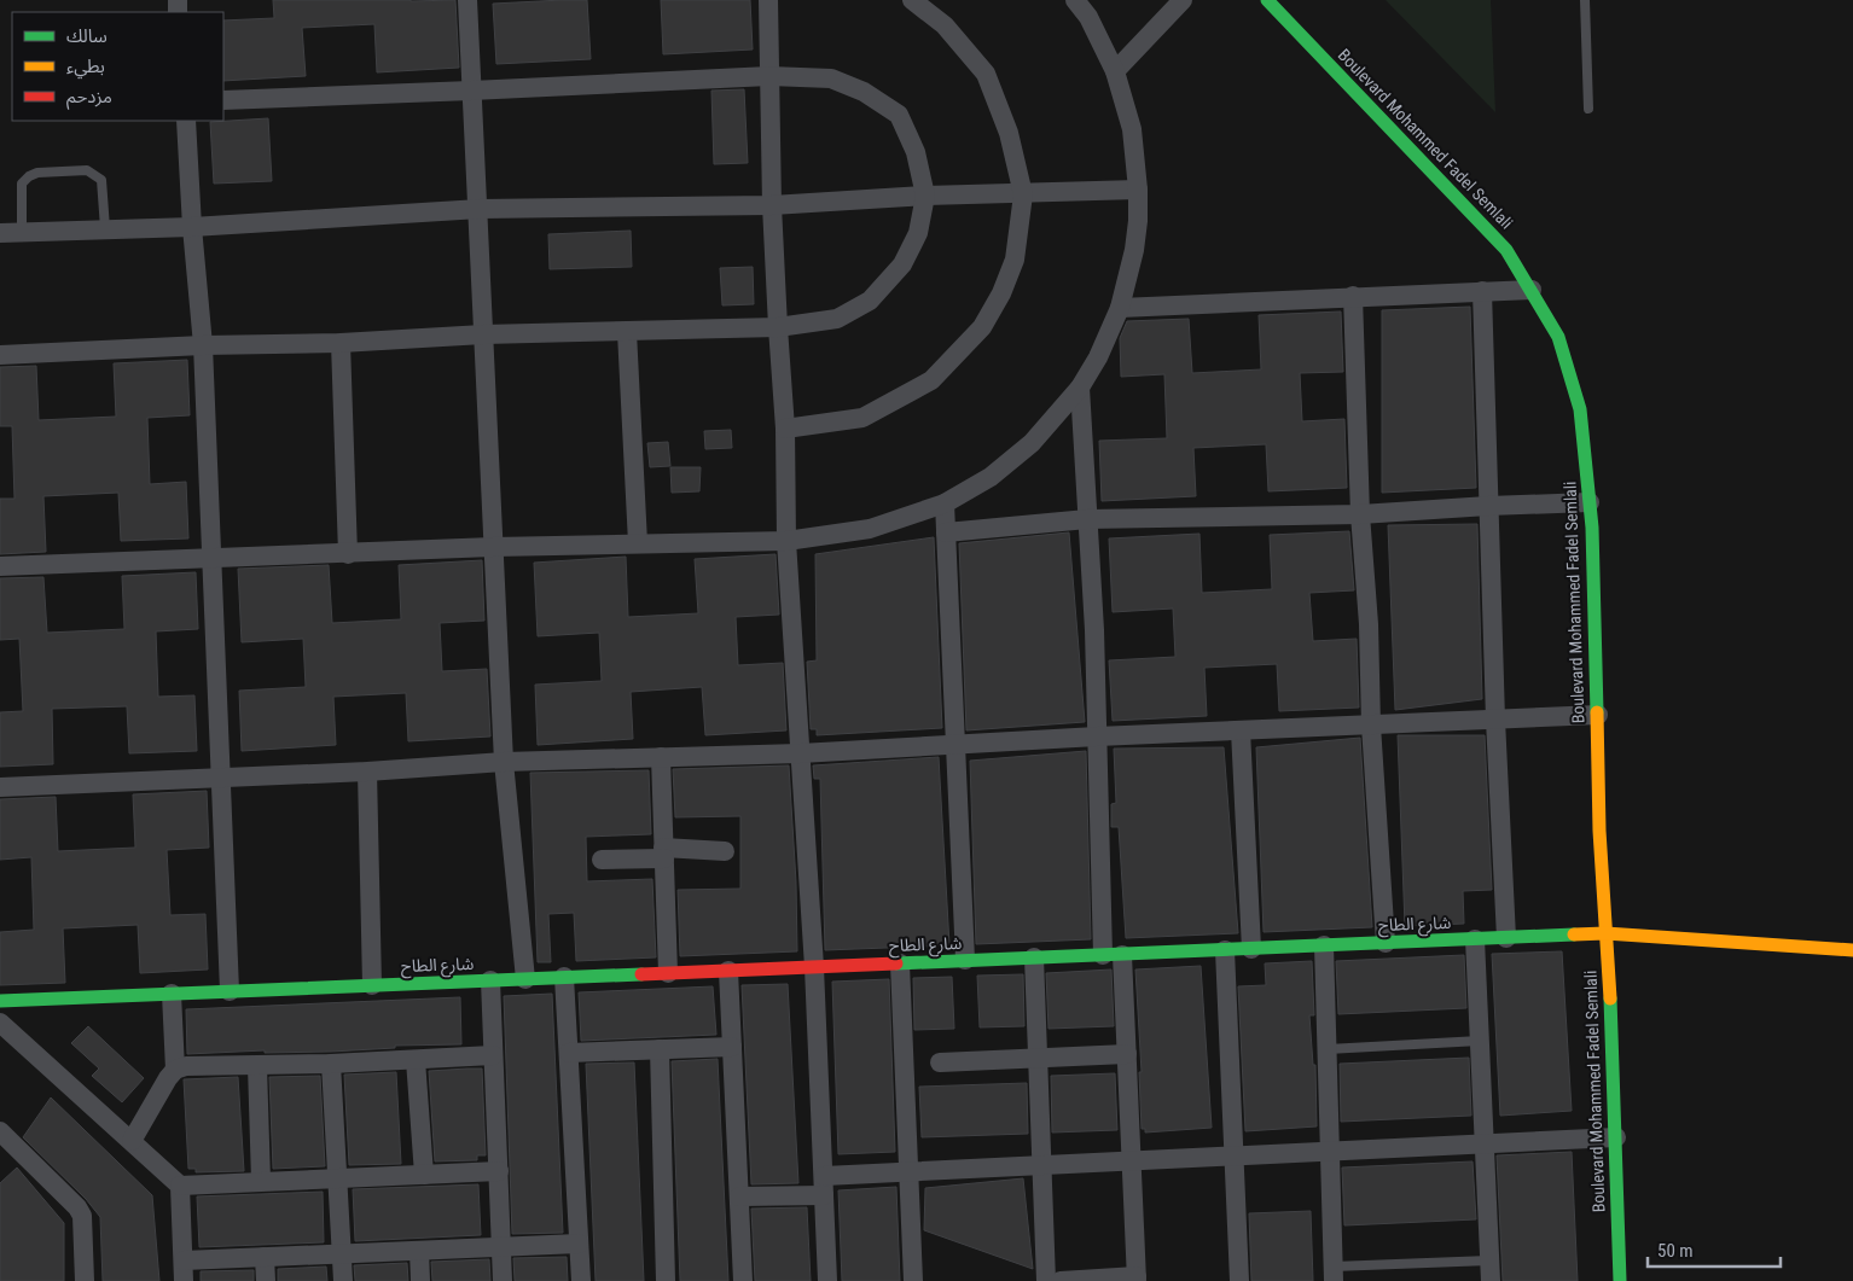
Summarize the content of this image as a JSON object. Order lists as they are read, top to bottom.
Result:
{
  "streets": {
    "street": ["Boulevard Mohammed Fadel Semlali", "شارع الطاح"]
  },
  "crossings": [
    ["Boulevard Mohammed Fadel Semlali", "شارع الطاح"]
  ],
  "legend": ["سالك", "بطيء", "مزدحم"],
  "scale_bar": "50 m"
}
